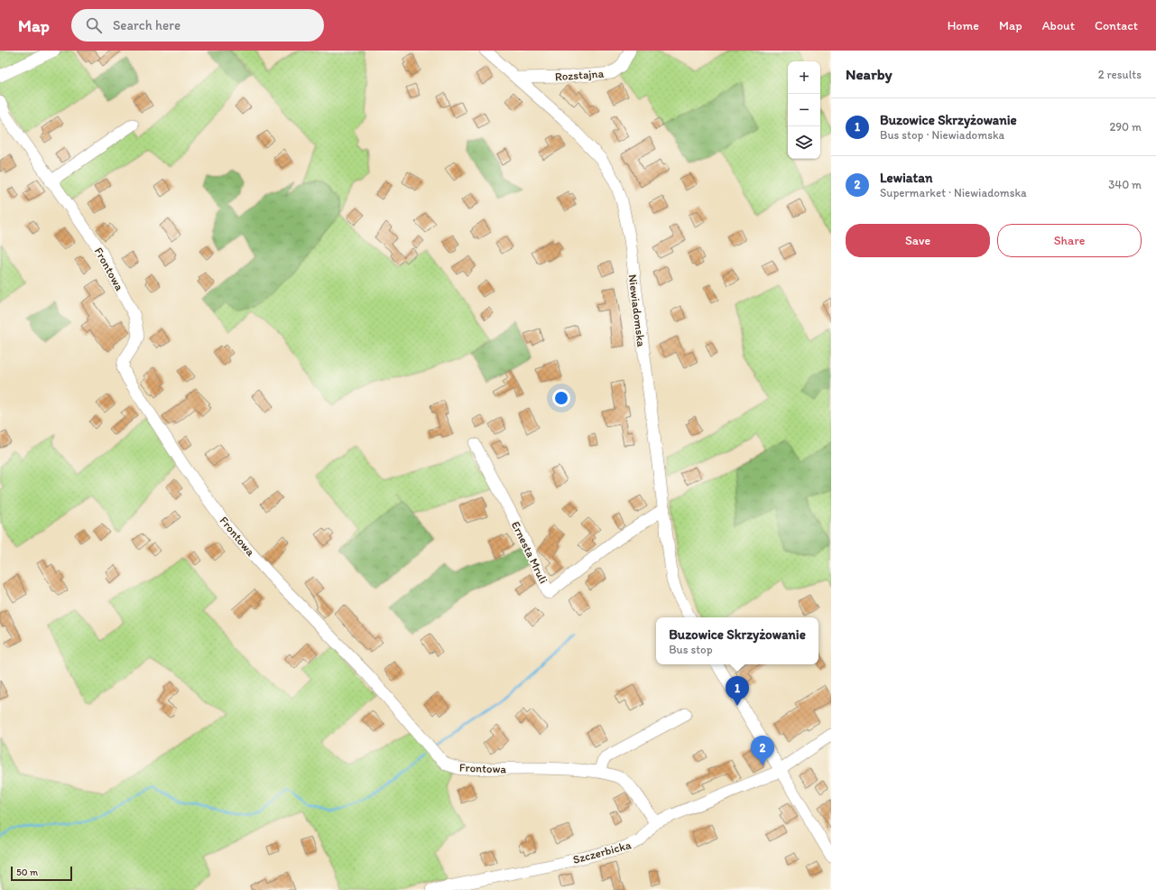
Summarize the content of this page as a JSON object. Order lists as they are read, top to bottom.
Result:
{
  "streets": {
    "street": [
      "Rozstajna",
      "Frontowa",
      "Niewiadomska",
      "Ernesta Mruli",
      "Szczerbicka"
    ]
  },
  "crossings": [
    ["Rozstajna", "Niewiadomska"],
    ["Frontowa", "Szczerbicka"],
    ["Niewiadomska", "Ernesta Mruli"]
  ],
  "scale_bar": "50 m",
  "page": {
    "header": "Map",
    "search": "Search here",
    "nav": [
      "Home",
      "Map",
      "About",
      "Contact"
    ],
    "heading": ["Nearby", "2 results"],
    "map_buttons": ["+", "−"],
    "list": [
      {
        "mark": "1",
        "name": "Buzowice Skrzyżowanie",
        "note": "Bus stop · Niewiadomska",
        "value": "290 m"
      },
      {
        "mark": "2",
        "name": "Lewiatan",
        "note": "Supermarket · Niewiadomska",
        "value": "340 m"
      }
    ],
    "buttons": ["Save", "Share"],
    "popup": ["Buzowice Skrzyżowanie", "Bus stop"],
    "pins": ["1", "2"],
    "scale": "50 m"
  }
}
